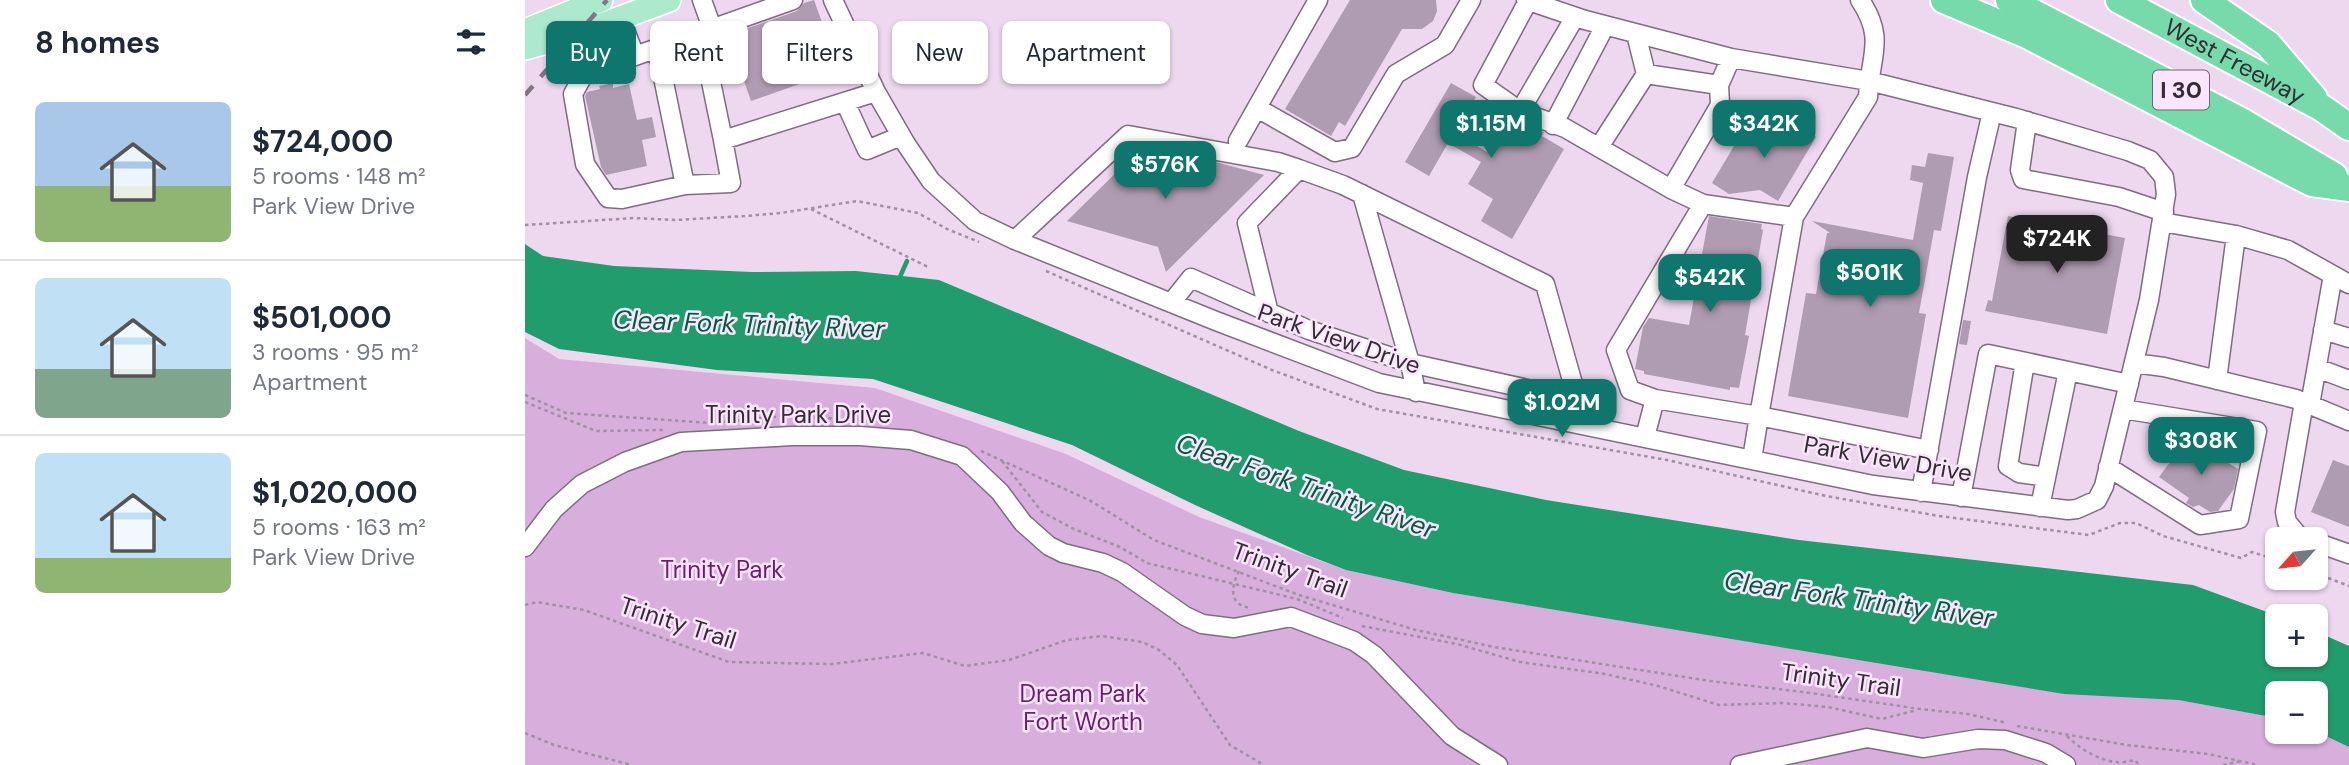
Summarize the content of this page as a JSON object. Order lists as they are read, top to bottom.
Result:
{
  "streets": {
    "highway": ["West Freeway", "I 30"],
    "street": ["Park View Drive", "Trinity Park Drive"],
    "path": ["Trinity Trail"]
  },
  "water": ["Clear Fork Trinity River"],
  "parks": ["Trinity Park", "Dream Park Fort Worth"],
  "north": "bottom left",
  "page": {
    "heading": "8 homes",
    "chip": [
      "Buy",
      "Rent",
      "Filters",
      "New",
      "Apartment"
    ],
    "list": [
      {
        "name": "$724,000",
        "note": "5 rooms · 148 m² · Park View Drive"
      },
      {
        "name": "$501,000",
        "note": "3 rooms · 95 m² · Apartment"
      },
      {
        "name": "$1,020,000",
        "note": "5 rooms · 163 m² · Park View Drive"
      }
    ],
    "price": [
      "$1.15M",
      "$342K",
      "$576K",
      "$724K",
      "$501K",
      "$542K",
      "$1.02M",
      "$308K"
    ],
    "map_buttons": ["+", "−"]
  }
}
